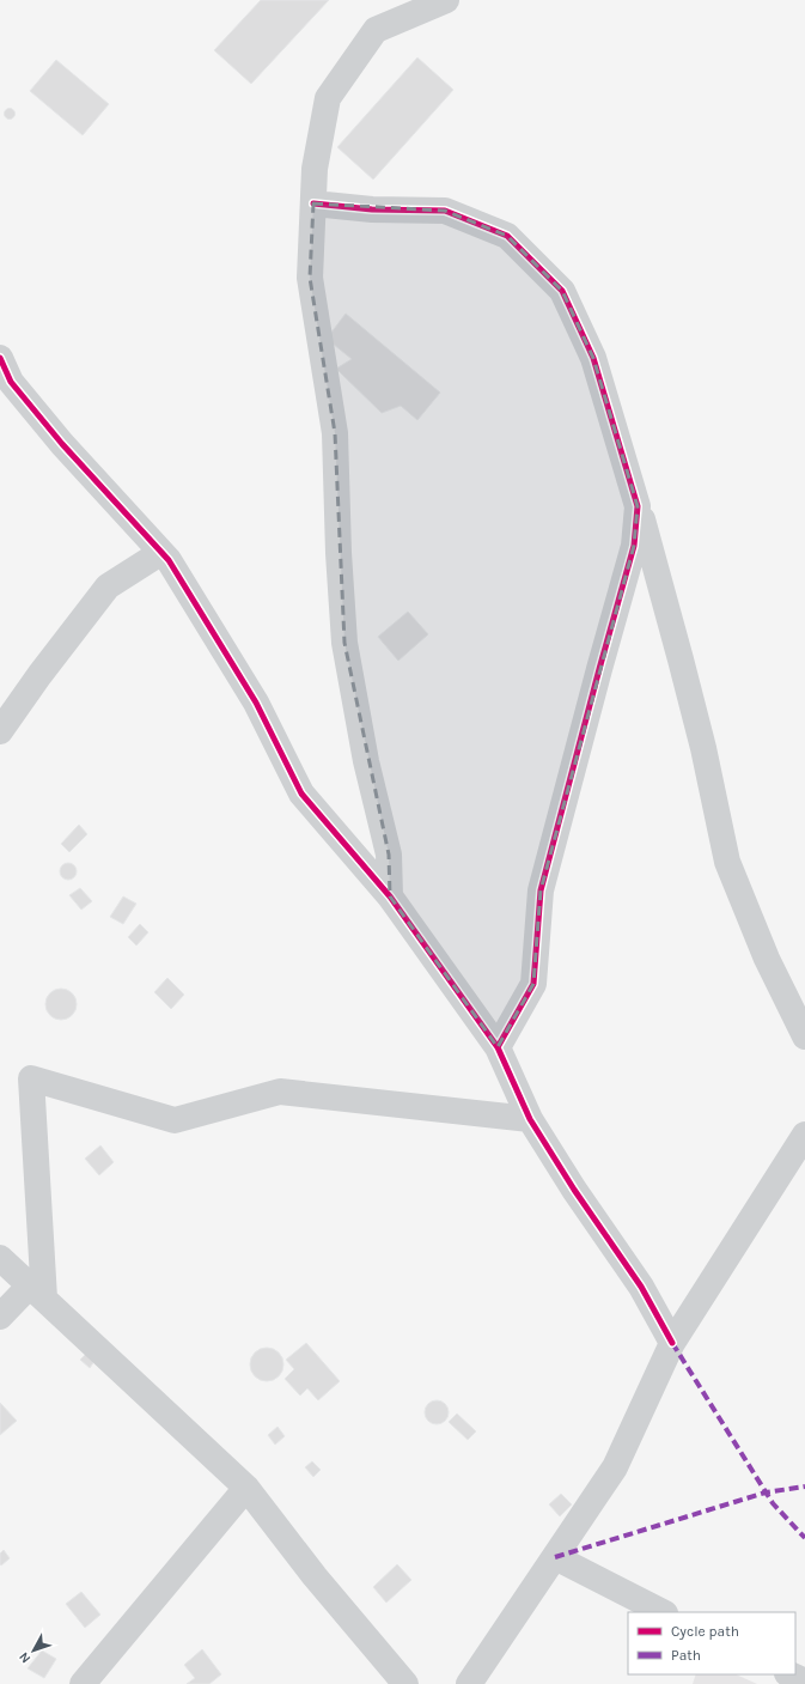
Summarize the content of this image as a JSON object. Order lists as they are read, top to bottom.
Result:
{
  "legend": ["Cycle path", "Path"],
  "north": "bottom left"
}
